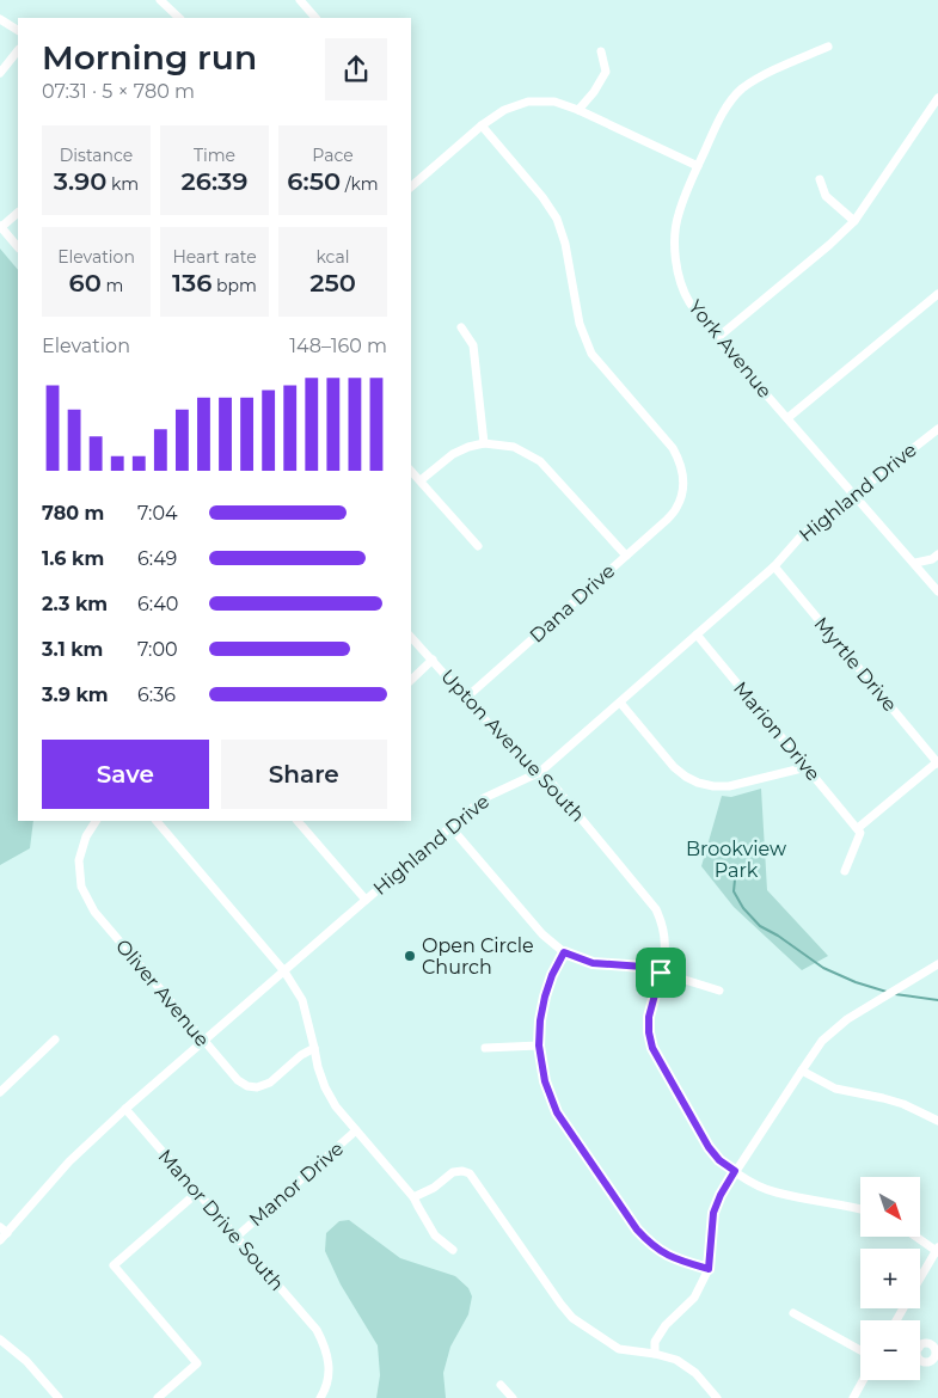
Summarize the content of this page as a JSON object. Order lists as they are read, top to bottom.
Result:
{
  "streets": {
    "street": [
      "York Avenue",
      "Highland Drive",
      "Dana Drive",
      "Myrtle Drive",
      "Marion Drive",
      "Upton Avenue South",
      "Oliver Avenue",
      "Manor Drive",
      "Manor Drive South"
    ]
  },
  "crossings": [
    ["York Avenue", "Highland Drive"],
    ["Highland Drive", "Myrtle Drive"],
    ["Highland Drive", "Marion Drive"],
    ["Highland Drive", "Upton Avenue South"],
    ["Highland Drive", "Oliver Avenue"],
    ["Highland Drive", "Manor Drive South"],
    ["Dana Drive", "Upton Avenue South"],
    ["Manor Drive", "Manor Drive South"]
  ],
  "parks": ["Brookview Park"],
  "places": ["Open Circle Church"],
  "north": "bottom right",
  "page": {
    "heading": ["Morning run", "07:31 · 5 × 780 m"],
    "stats": [
      ["Distance", "3.90 km"],
      ["Time", "26:39"],
      ["Pace", "6:50 /km"],
      ["Elevation", "60 m"],
      ["Heart rate", "136 bpm"],
      ["kcal", "250"]
    ],
    "chart": ["Elevation", "148–160 m"],
    "list": [
      {
        "name": "780 m",
        "note": "7:04"
      },
      {
        "name": "1.6 km",
        "note": "6:49"
      },
      {
        "name": "2.3 km",
        "note": "6:40"
      },
      {
        "name": "3.1 km",
        "note": "7:00"
      },
      {
        "name": "3.9 km",
        "note": "6:36"
      }
    ],
    "buttons": ["Save", "Share"],
    "map_buttons": ["+", "−"]
  }
}
